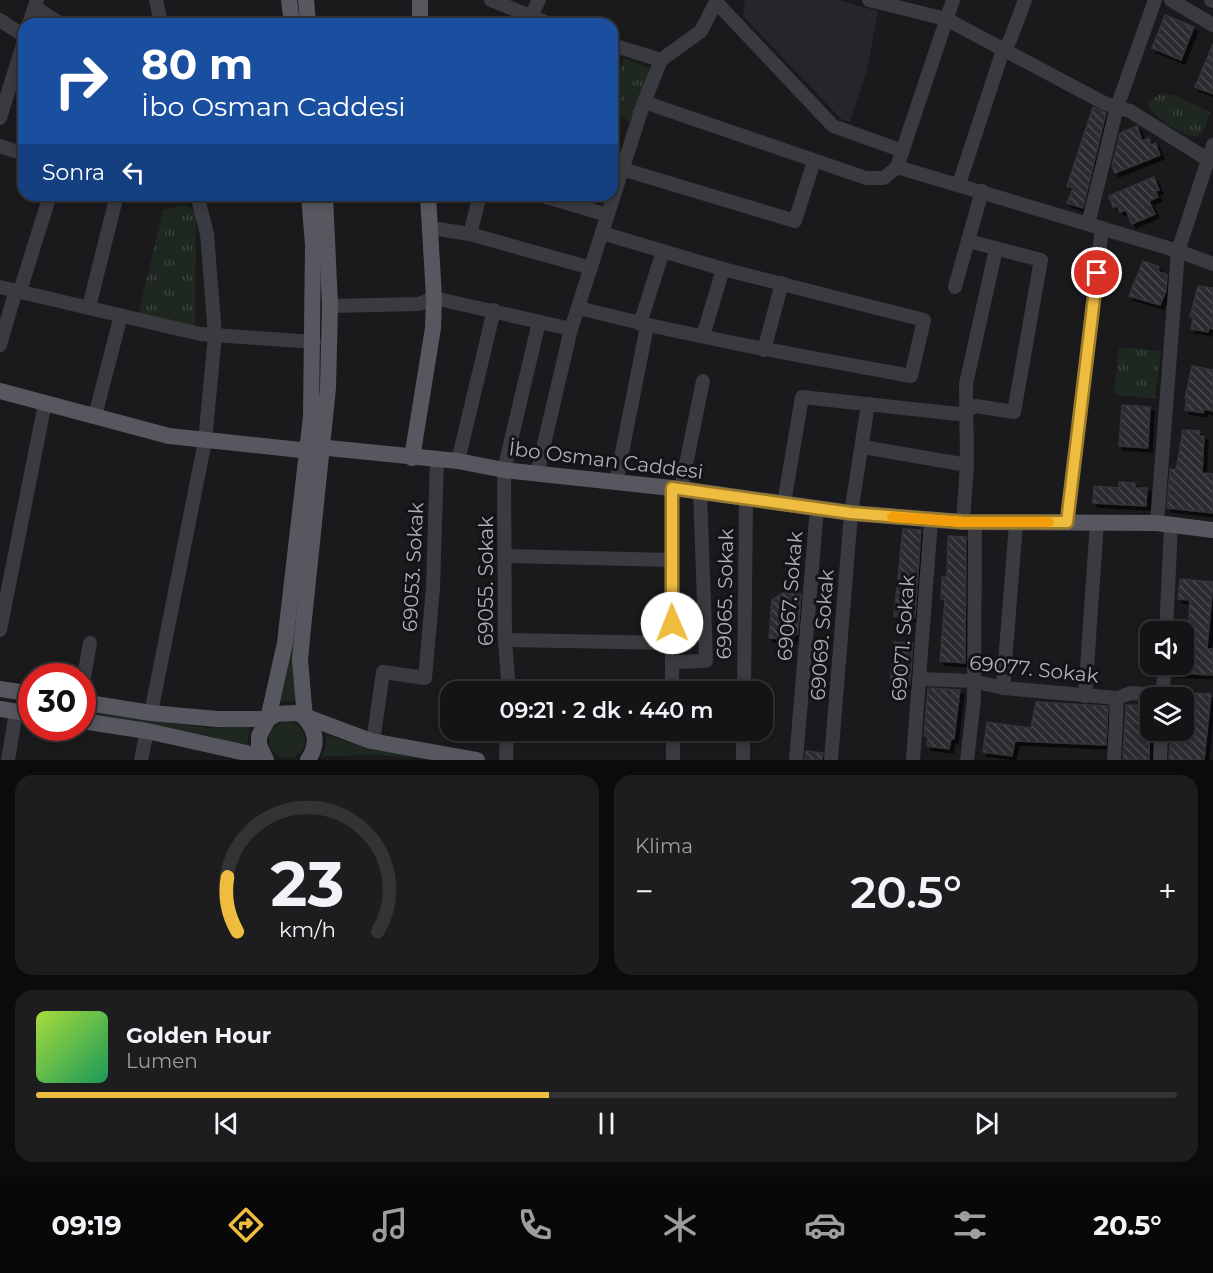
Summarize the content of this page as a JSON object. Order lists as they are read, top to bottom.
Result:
{
  "streets": {
    "main road": ["İbo Osman Caddesi"],
    "street": [
      "69053. Sokak",
      "69055. Sokak",
      "69065. Sokak",
      "69067. Sokak",
      "69069. Sokak",
      "69071. Sokak",
      "69077. Sokak"
    ]
  },
  "crossings": [
    ["İbo Osman Caddesi", "69053. Sokak"],
    ["İbo Osman Caddesi", "69055. Sokak"],
    ["İbo Osman Caddesi", "69065. Sokak"],
    ["İbo Osman Caddesi", "69067. Sokak"],
    ["İbo Osman Caddesi", "69069. Sokak"],
    ["İbo Osman Caddesi", "69071. Sokak"],
    ["69071. Sokak", "69077. Sokak"]
  ],
  "page": {
    "turn": ["80 m", "İbo Osman Caddesi"],
    "then": "Sonra",
    "limit": "30",
    "trip": "09:21 · 2 dk · 440 m",
    "tile": "Klima",
    "heat": ["−", "20.5°", "+"],
    "song": ["Golden Hour", "Lumen"],
    "tabs": ["09:19", "20.5°"],
    "gauge": ["23", "km/h"]
  }
}
